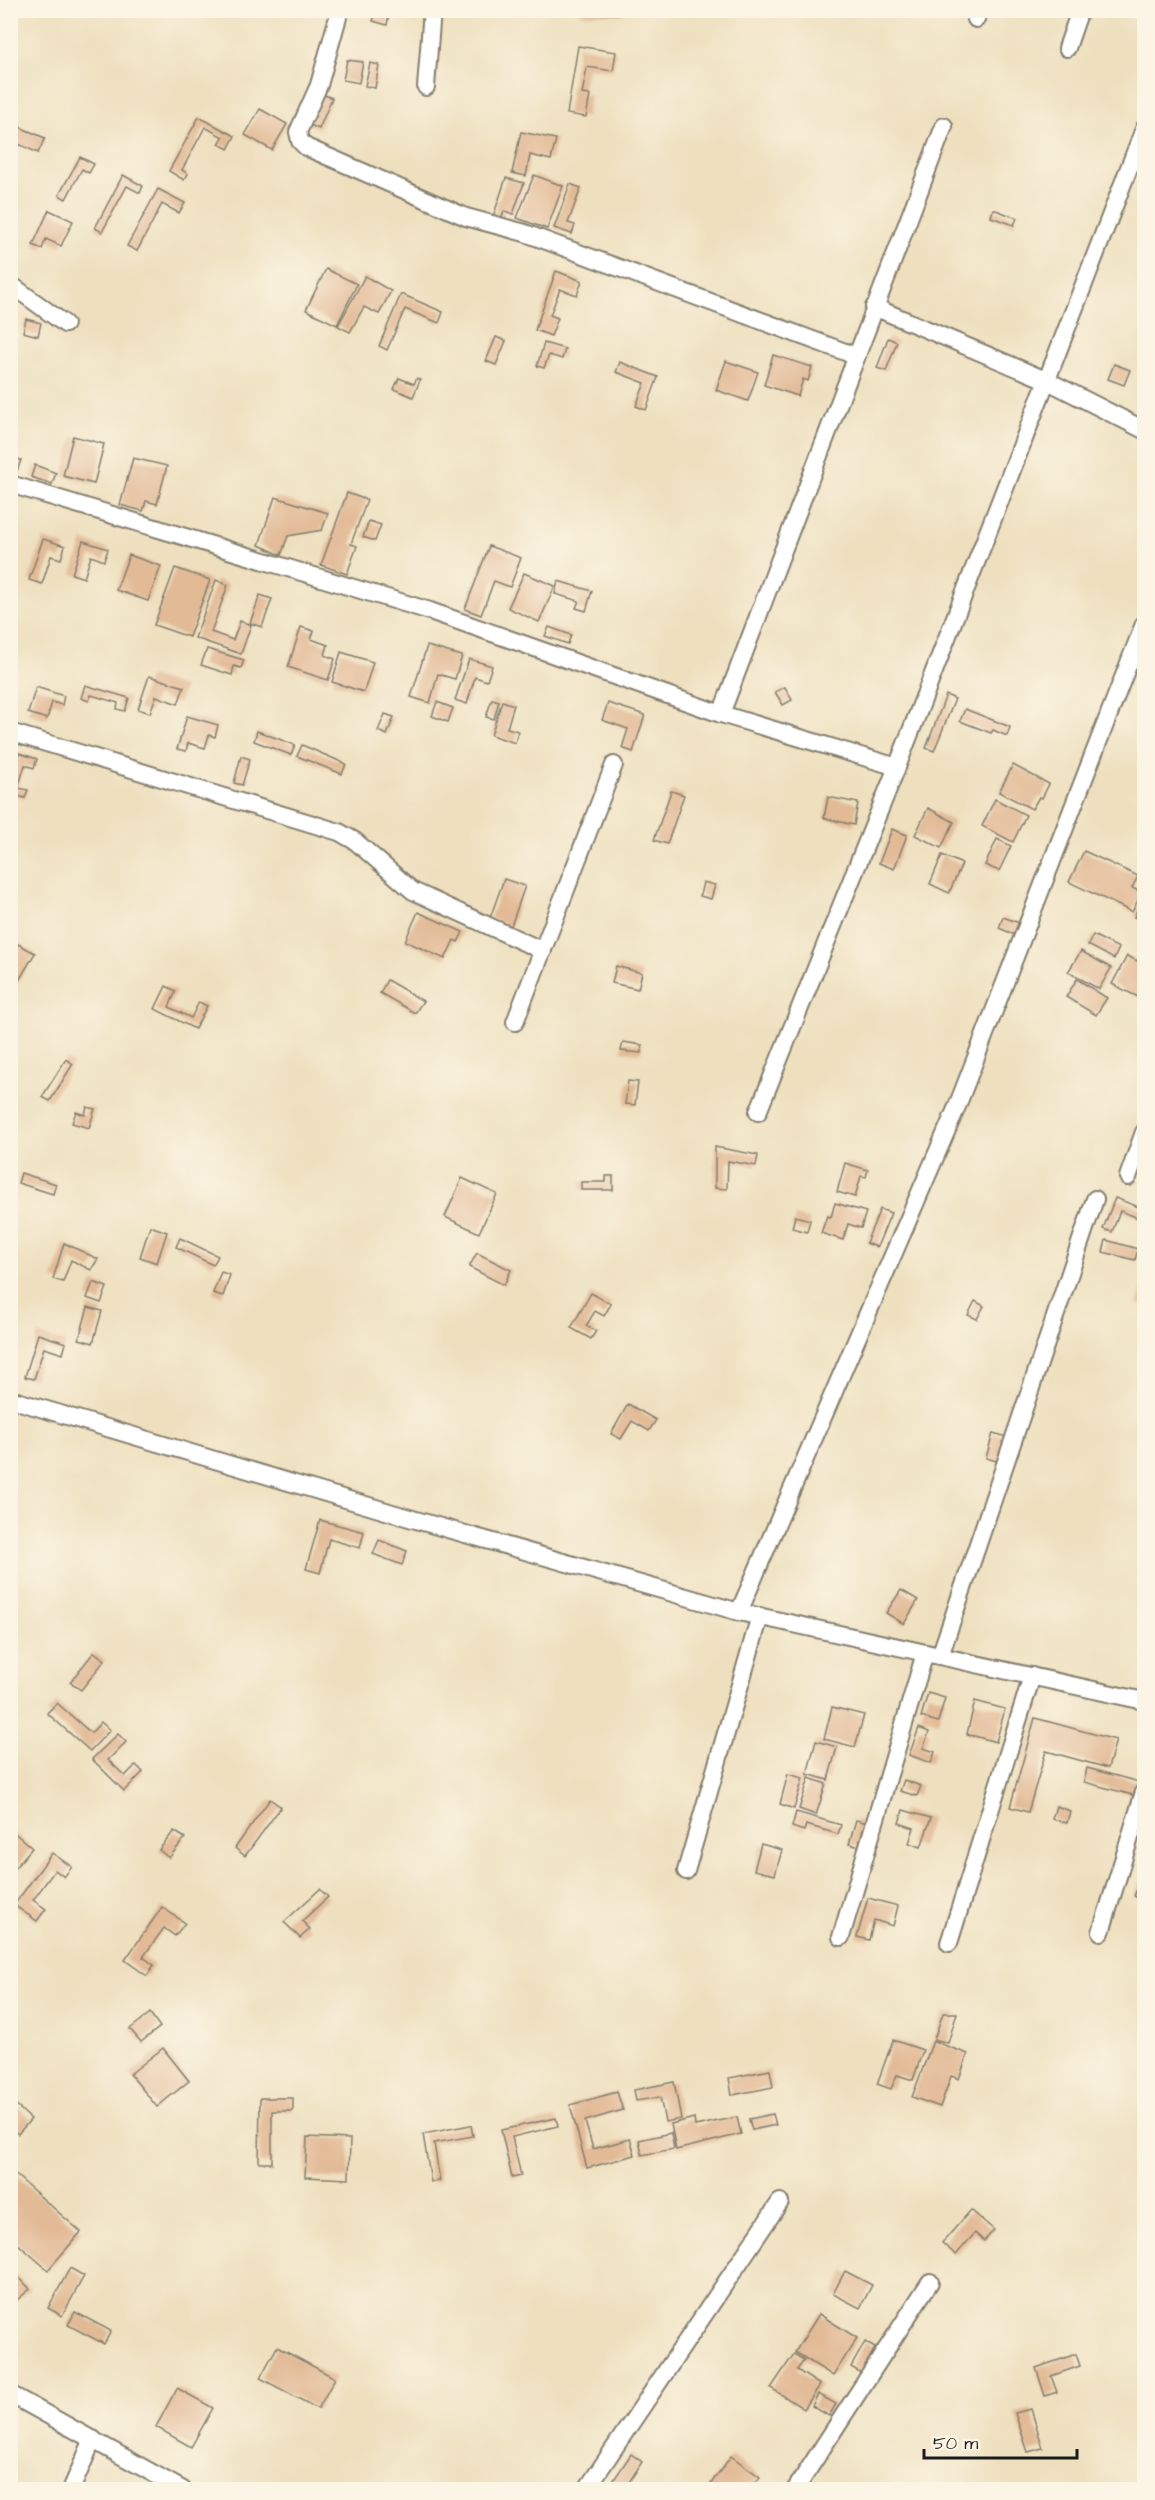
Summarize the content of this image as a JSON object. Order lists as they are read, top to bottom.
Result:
{
  "scale_bar": "50 m"
}
